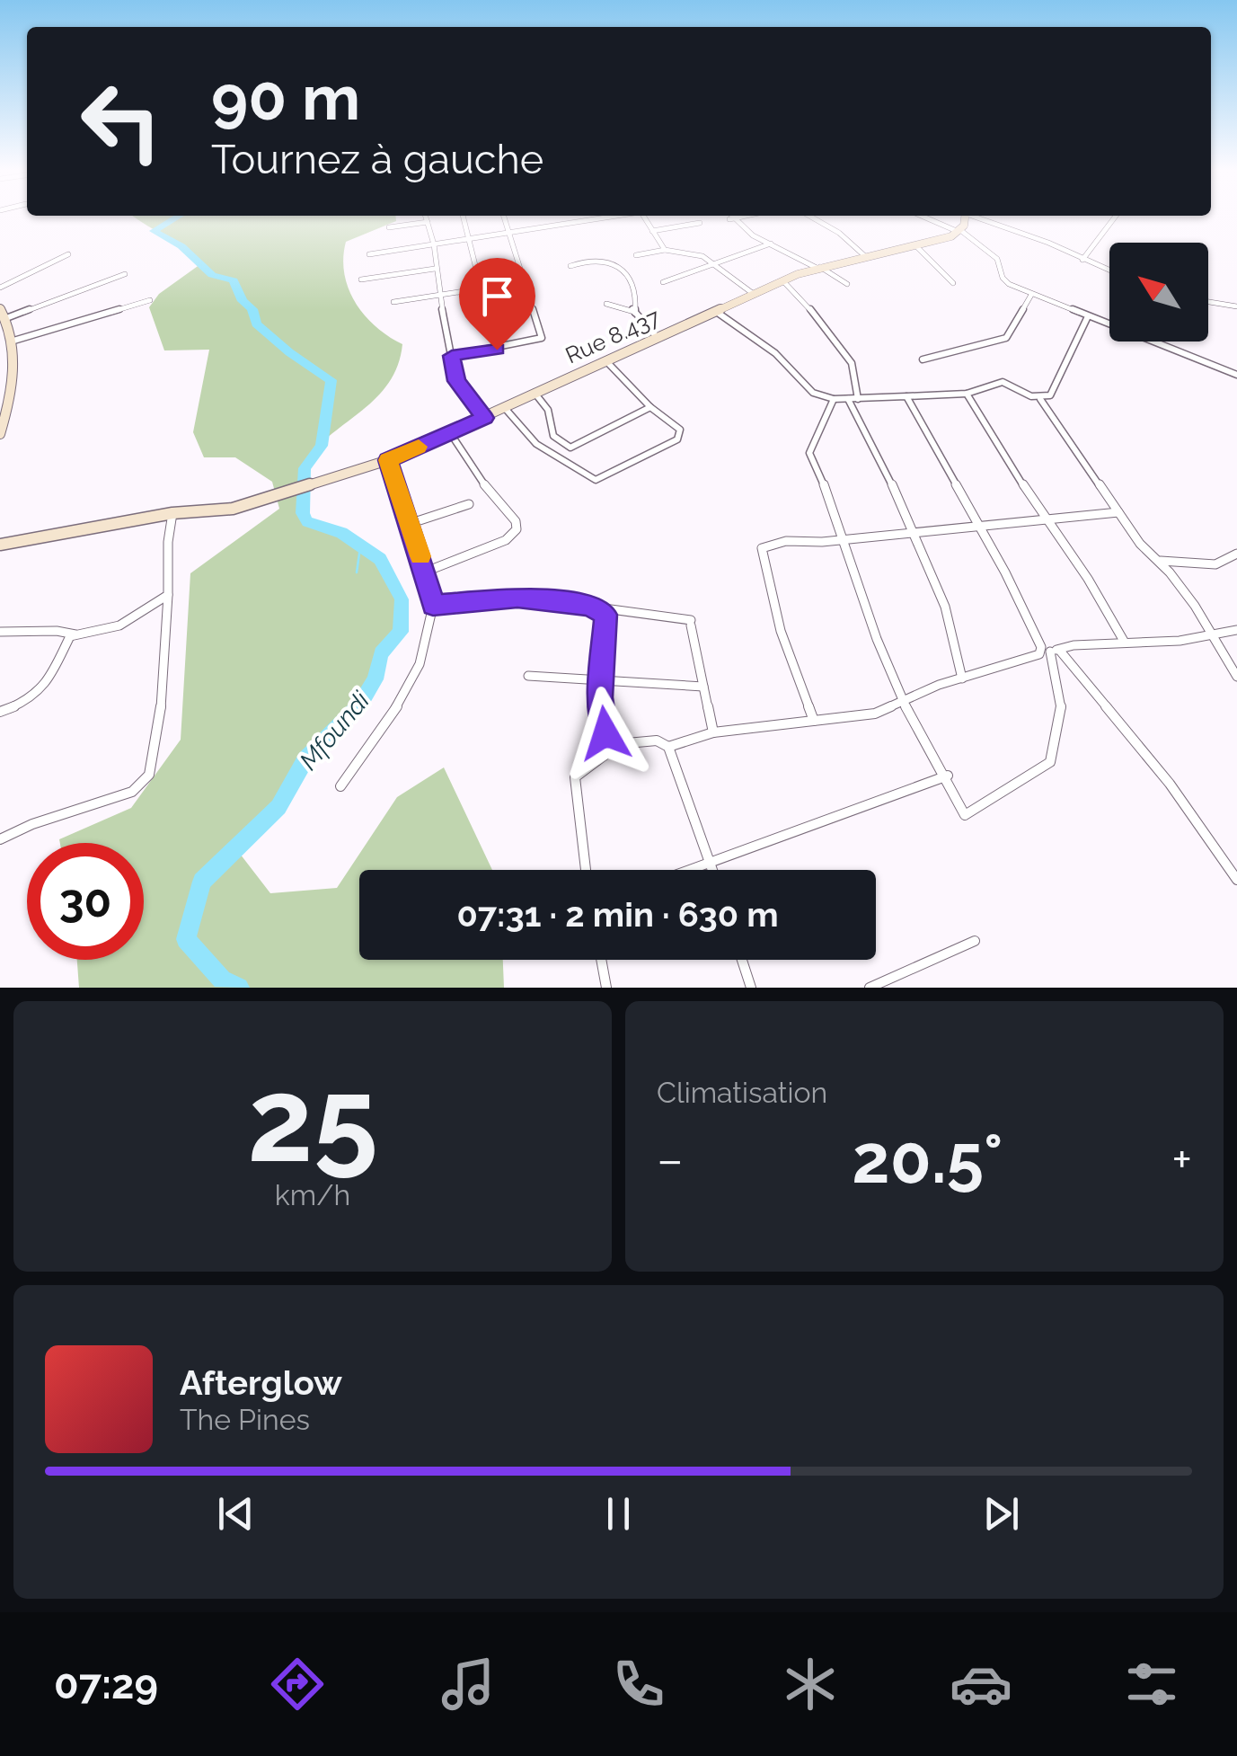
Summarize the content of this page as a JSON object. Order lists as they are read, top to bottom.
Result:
{
  "streets": {
    "main road": ["Rue 8.437"]
  },
  "water": ["Mfoundi"],
  "north": "top left",
  "page": {
    "turn": ["90 m", "Tournez à gauche"],
    "limit": "30",
    "trip": "07:31 · 2 min · 630 m",
    "tile": [
      ["25", "km/h"],
      "Climatisation"
    ],
    "heat": ["−", "20.5°", "+"],
    "song": ["Afterglow", "The Pines"],
    "tabs": "07:29"
  }
}
